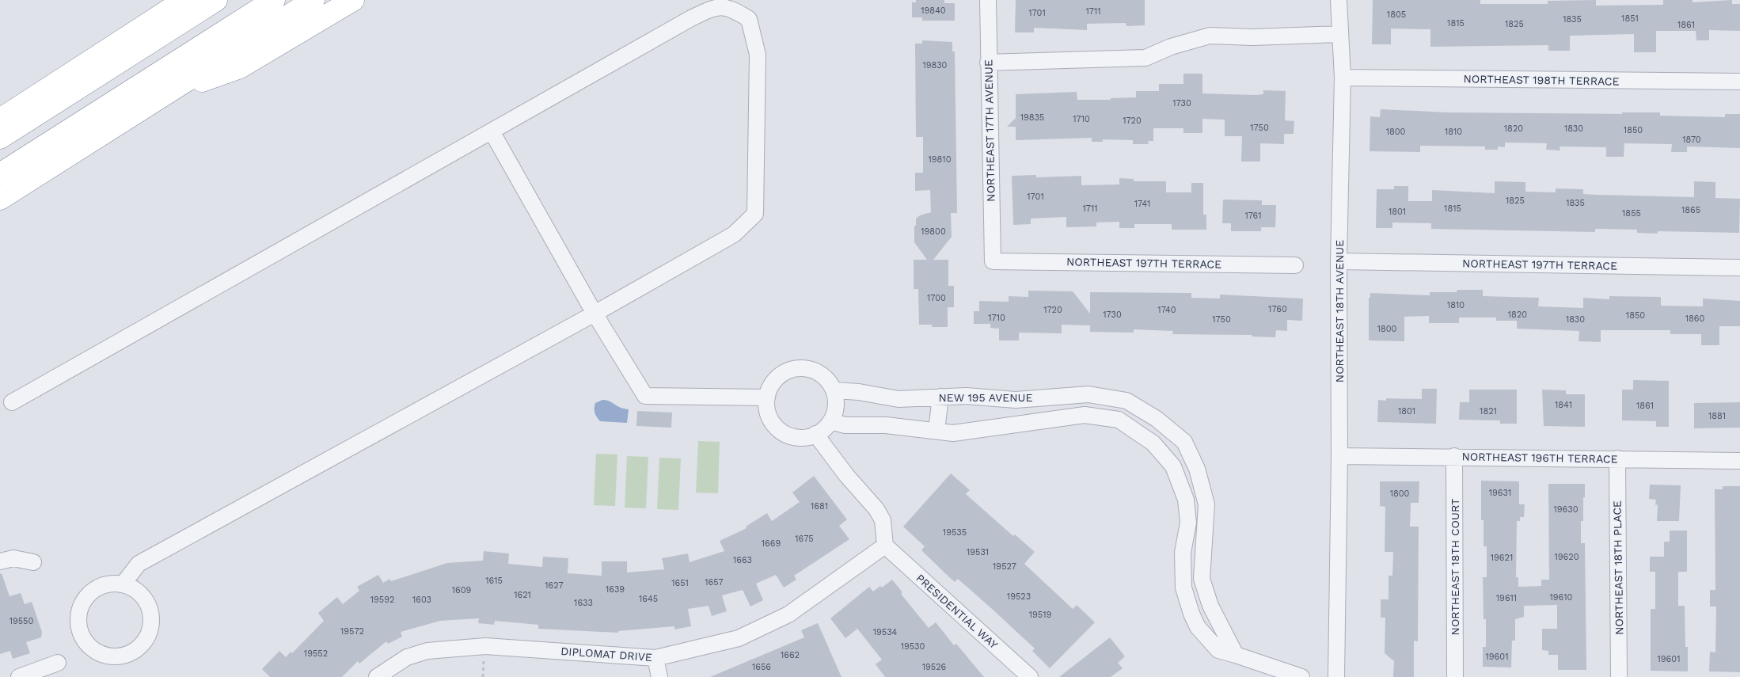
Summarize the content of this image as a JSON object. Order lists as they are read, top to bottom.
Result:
{
  "streets": {
    "street": [
      "NORTHEAST 198TH TERRACE",
      "NORTHEAST 17TH AVENUE",
      "NORTHEAST 197TH TERRACE",
      "NORTHEAST 18TH AVENUE",
      "NEW 195 AVENUE",
      "NORTHEAST 196TH TERRACE",
      "NORTHEAST 18TH COURT",
      "NORTHEAST 18TH PLACE",
      "PRESIDENTIAL WAY",
      "DIPLOMAT DRIVE"
    ]
  },
  "crossings": [
    ["NORTHEAST 198TH TERRACE", "NORTHEAST 18TH AVENUE"],
    ["NORTHEAST 17TH AVENUE", "NORTHEAST 197TH TERRACE"],
    ["NORTHEAST 197TH TERRACE", "NORTHEAST 18TH AVENUE"],
    ["NORTHEAST 18TH AVENUE", "NORTHEAST 196TH TERRACE"],
    ["NORTHEAST 196TH TERRACE", "NORTHEAST 18TH COURT"],
    ["NORTHEAST 196TH TERRACE", "NORTHEAST 18TH PLACE"],
    ["PRESIDENTIAL WAY", "DIPLOMAT DRIVE"]
  ],
  "house_numbers": [
    "19840",
    "1711",
    "1701",
    "1805",
    "1851",
    "1835",
    "1815",
    "1825",
    "1861",
    "19830",
    "1730",
    "19835",
    "1710",
    "1720",
    "1750",
    "1820",
    "1830",
    "1850",
    "1800",
    "1810",
    "1870",
    "19810",
    "1701",
    "1825",
    "1835",
    "1741",
    "1711",
    "1815",
    "1865",
    "1801",
    "1855",
    "1761",
    "19800",
    "1700",
    "1810",
    "1760",
    "1720",
    "1740",
    "1730",
    "1820",
    "1850",
    "1710",
    "1860",
    "1750",
    "1830",
    "1800",
    "1841",
    "1861",
    "1801",
    "1821",
    "1881",
    "19631",
    "1800",
    "1681",
    "19630",
    "19535",
    "1675",
    "1669",
    "19531",
    "19620",
    "19621",
    "1663",
    "19527",
    "1615",
    "1657",
    "1651",
    "1627",
    "1639",
    "1609",
    "1621",
    "19523",
    "19610",
    "19611",
    "1645",
    "19592",
    "1603",
    "1633",
    "19519",
    "19550",
    "19572",
    "19534",
    "19530",
    "19552",
    "1662",
    "19601",
    "19601",
    "1656",
    "19526"
  ]
}
